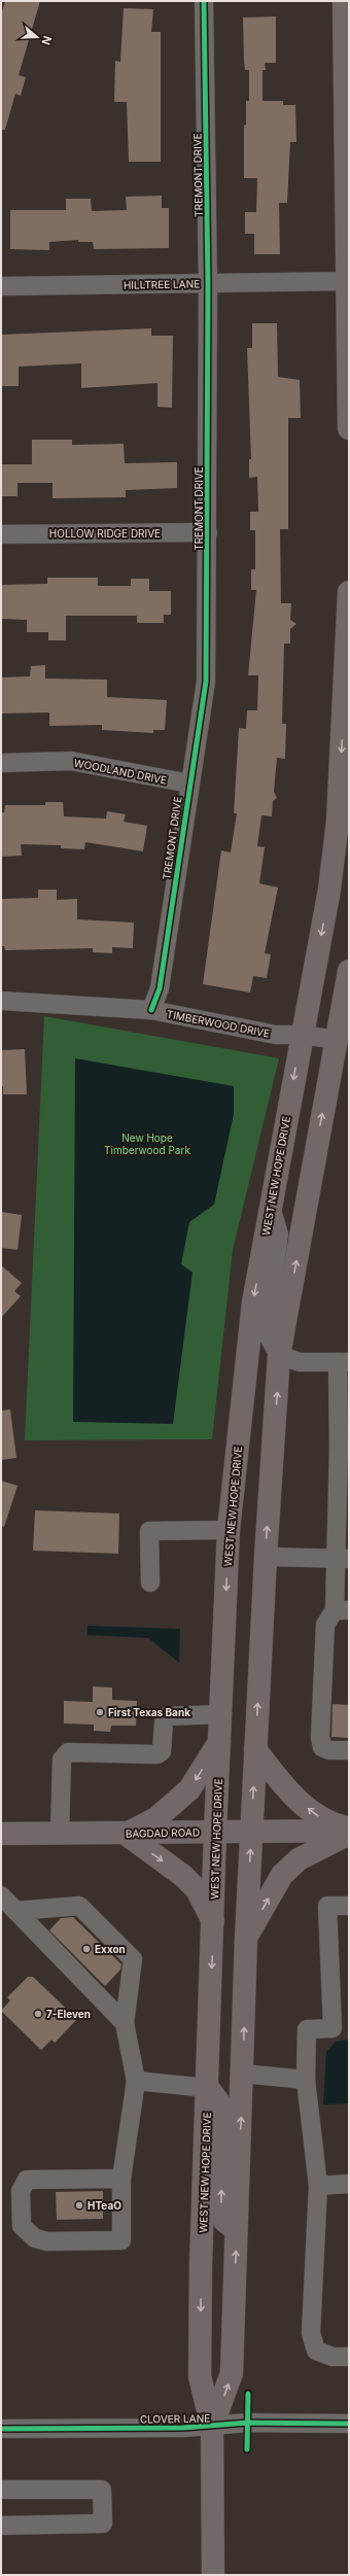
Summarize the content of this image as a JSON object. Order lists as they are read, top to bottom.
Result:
{
  "streets": {
    "main road": ["WEST NEW HOPE DRIVE", "BAGDAD ROAD"],
    "street": [
      "TREMONT DRIVE",
      "HILLTREE LANE",
      "HOLLOW RIDGE DRIVE",
      "WOODLAND DRIVE",
      "TIMBERWOOD DRIVE",
      "CLOVER LANE"
    ]
  },
  "crossings": [
    ["TREMONT DRIVE", "HILLTREE LANE"],
    ["TREMONT DRIVE", "HOLLOW RIDGE DRIVE"],
    ["TREMONT DRIVE", "WOODLAND DRIVE"],
    ["TREMONT DRIVE", "TIMBERWOOD DRIVE"],
    ["TIMBERWOOD DRIVE", "WEST NEW HOPE DRIVE"],
    ["WEST NEW HOPE DRIVE", "BAGDAD ROAD"],
    ["WEST NEW HOPE DRIVE", "CLOVER LANE"]
  ],
  "parks": ["New Hope Timberwood Park"],
  "places": [
    "First Texas Bank",
    "Exxon",
    "7-Eleven",
    "HTeaO"
  ],
  "north": "right"
}
